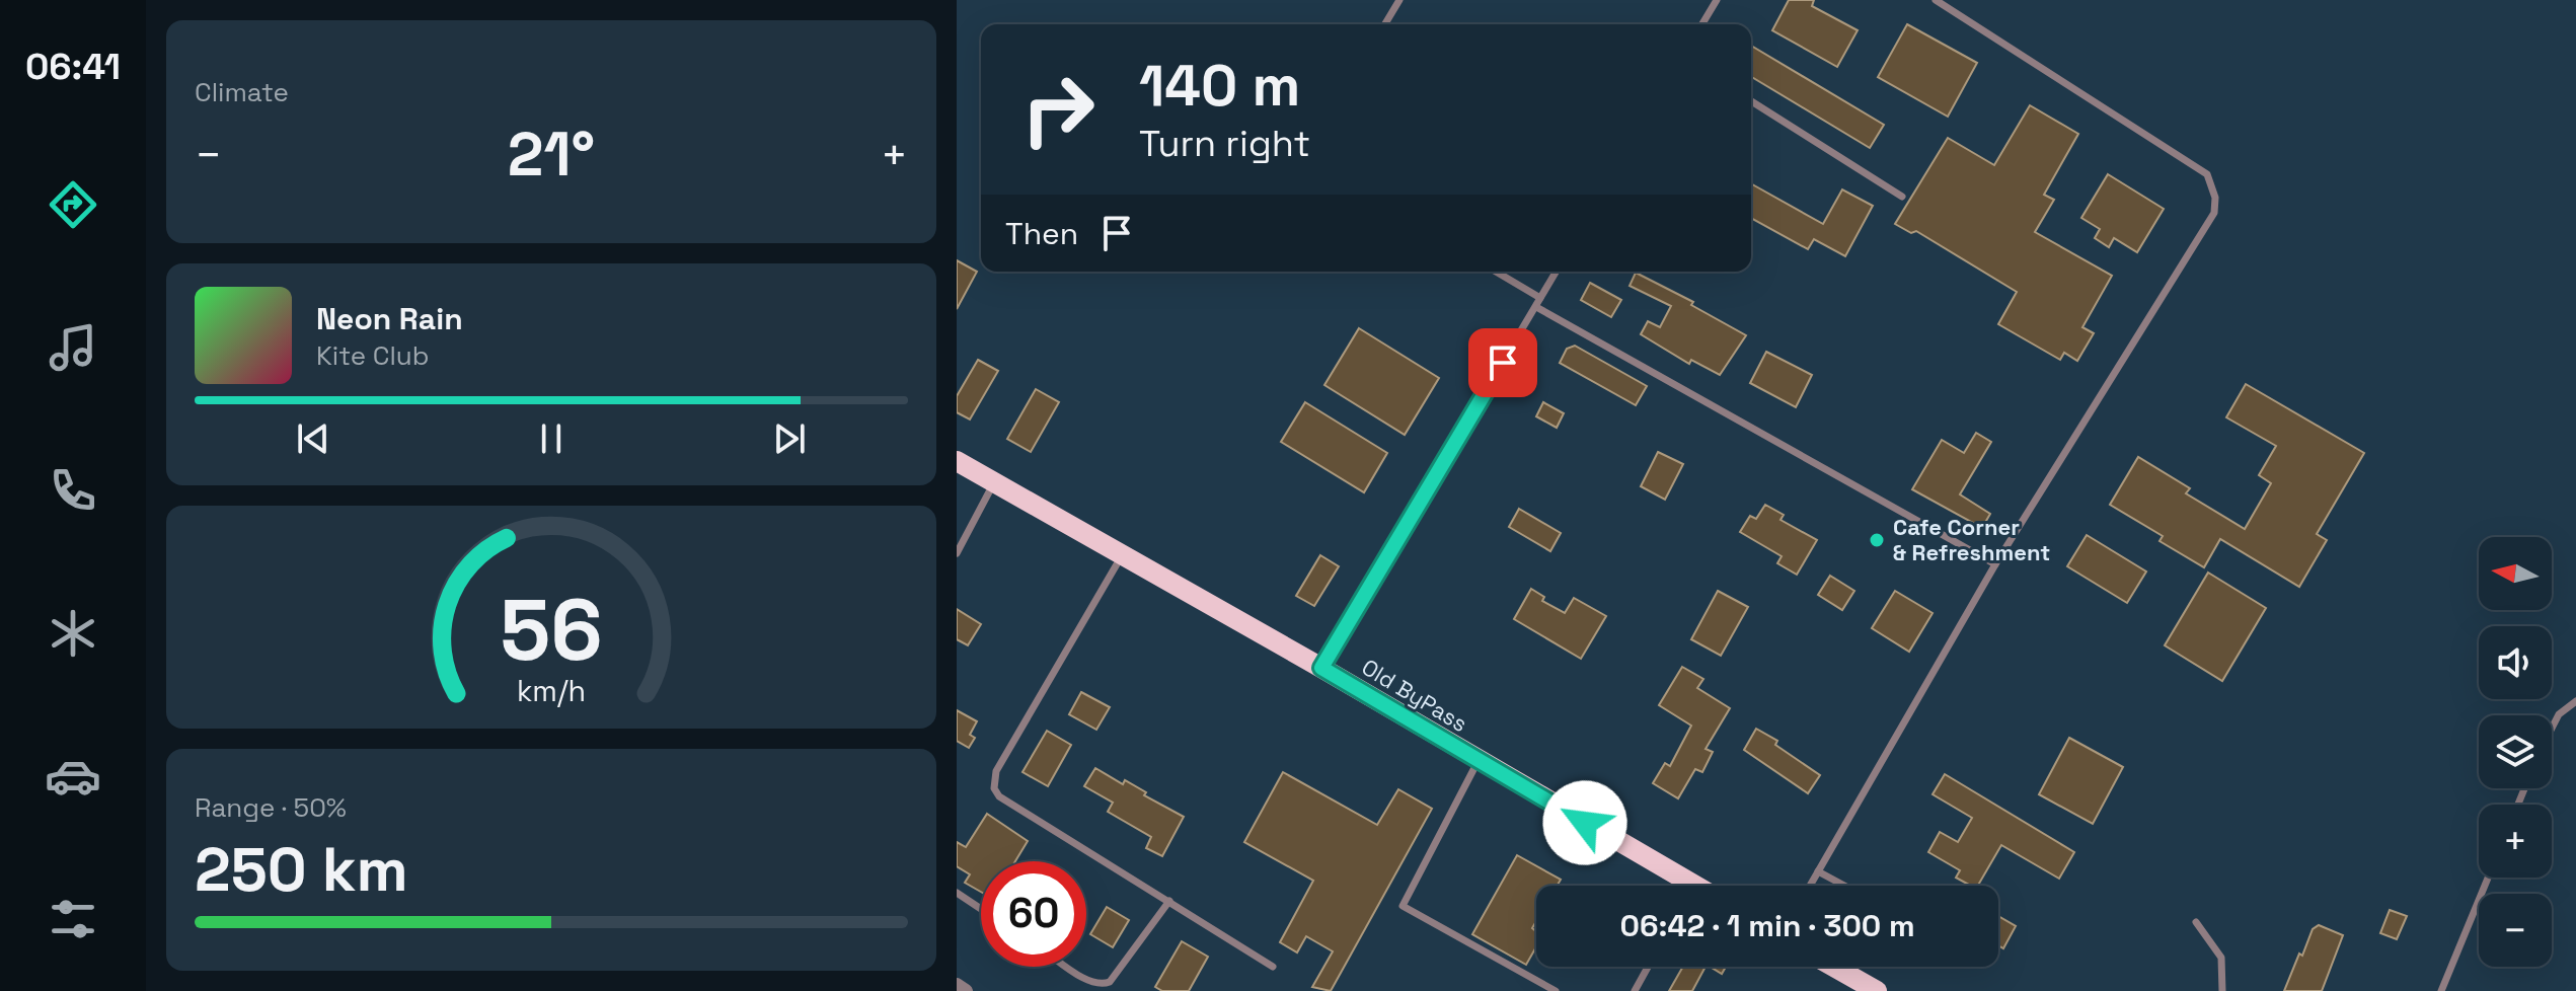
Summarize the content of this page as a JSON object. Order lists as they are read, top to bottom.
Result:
{
  "streets": {
    "main road": ["Old ByPass"]
  },
  "places": ["Cafe Corner & Refreshment"],
  "north": "left",
  "page": {
    "tabs": "06:41",
    "tile": [
      "Climate",
      ["Range · 50%", "250 km"]
    ],
    "turn": ["140 m", "Turn right"],
    "heat": ["−", "21°", "+"],
    "then": "Then",
    "song": ["Neon Rain", "Kite Club"],
    "map_buttons": ["+", "−"],
    "limit": "60",
    "trip": "06:42 · 1 min · 300 m",
    "gauge": ["56", "km/h"]
  }
}
